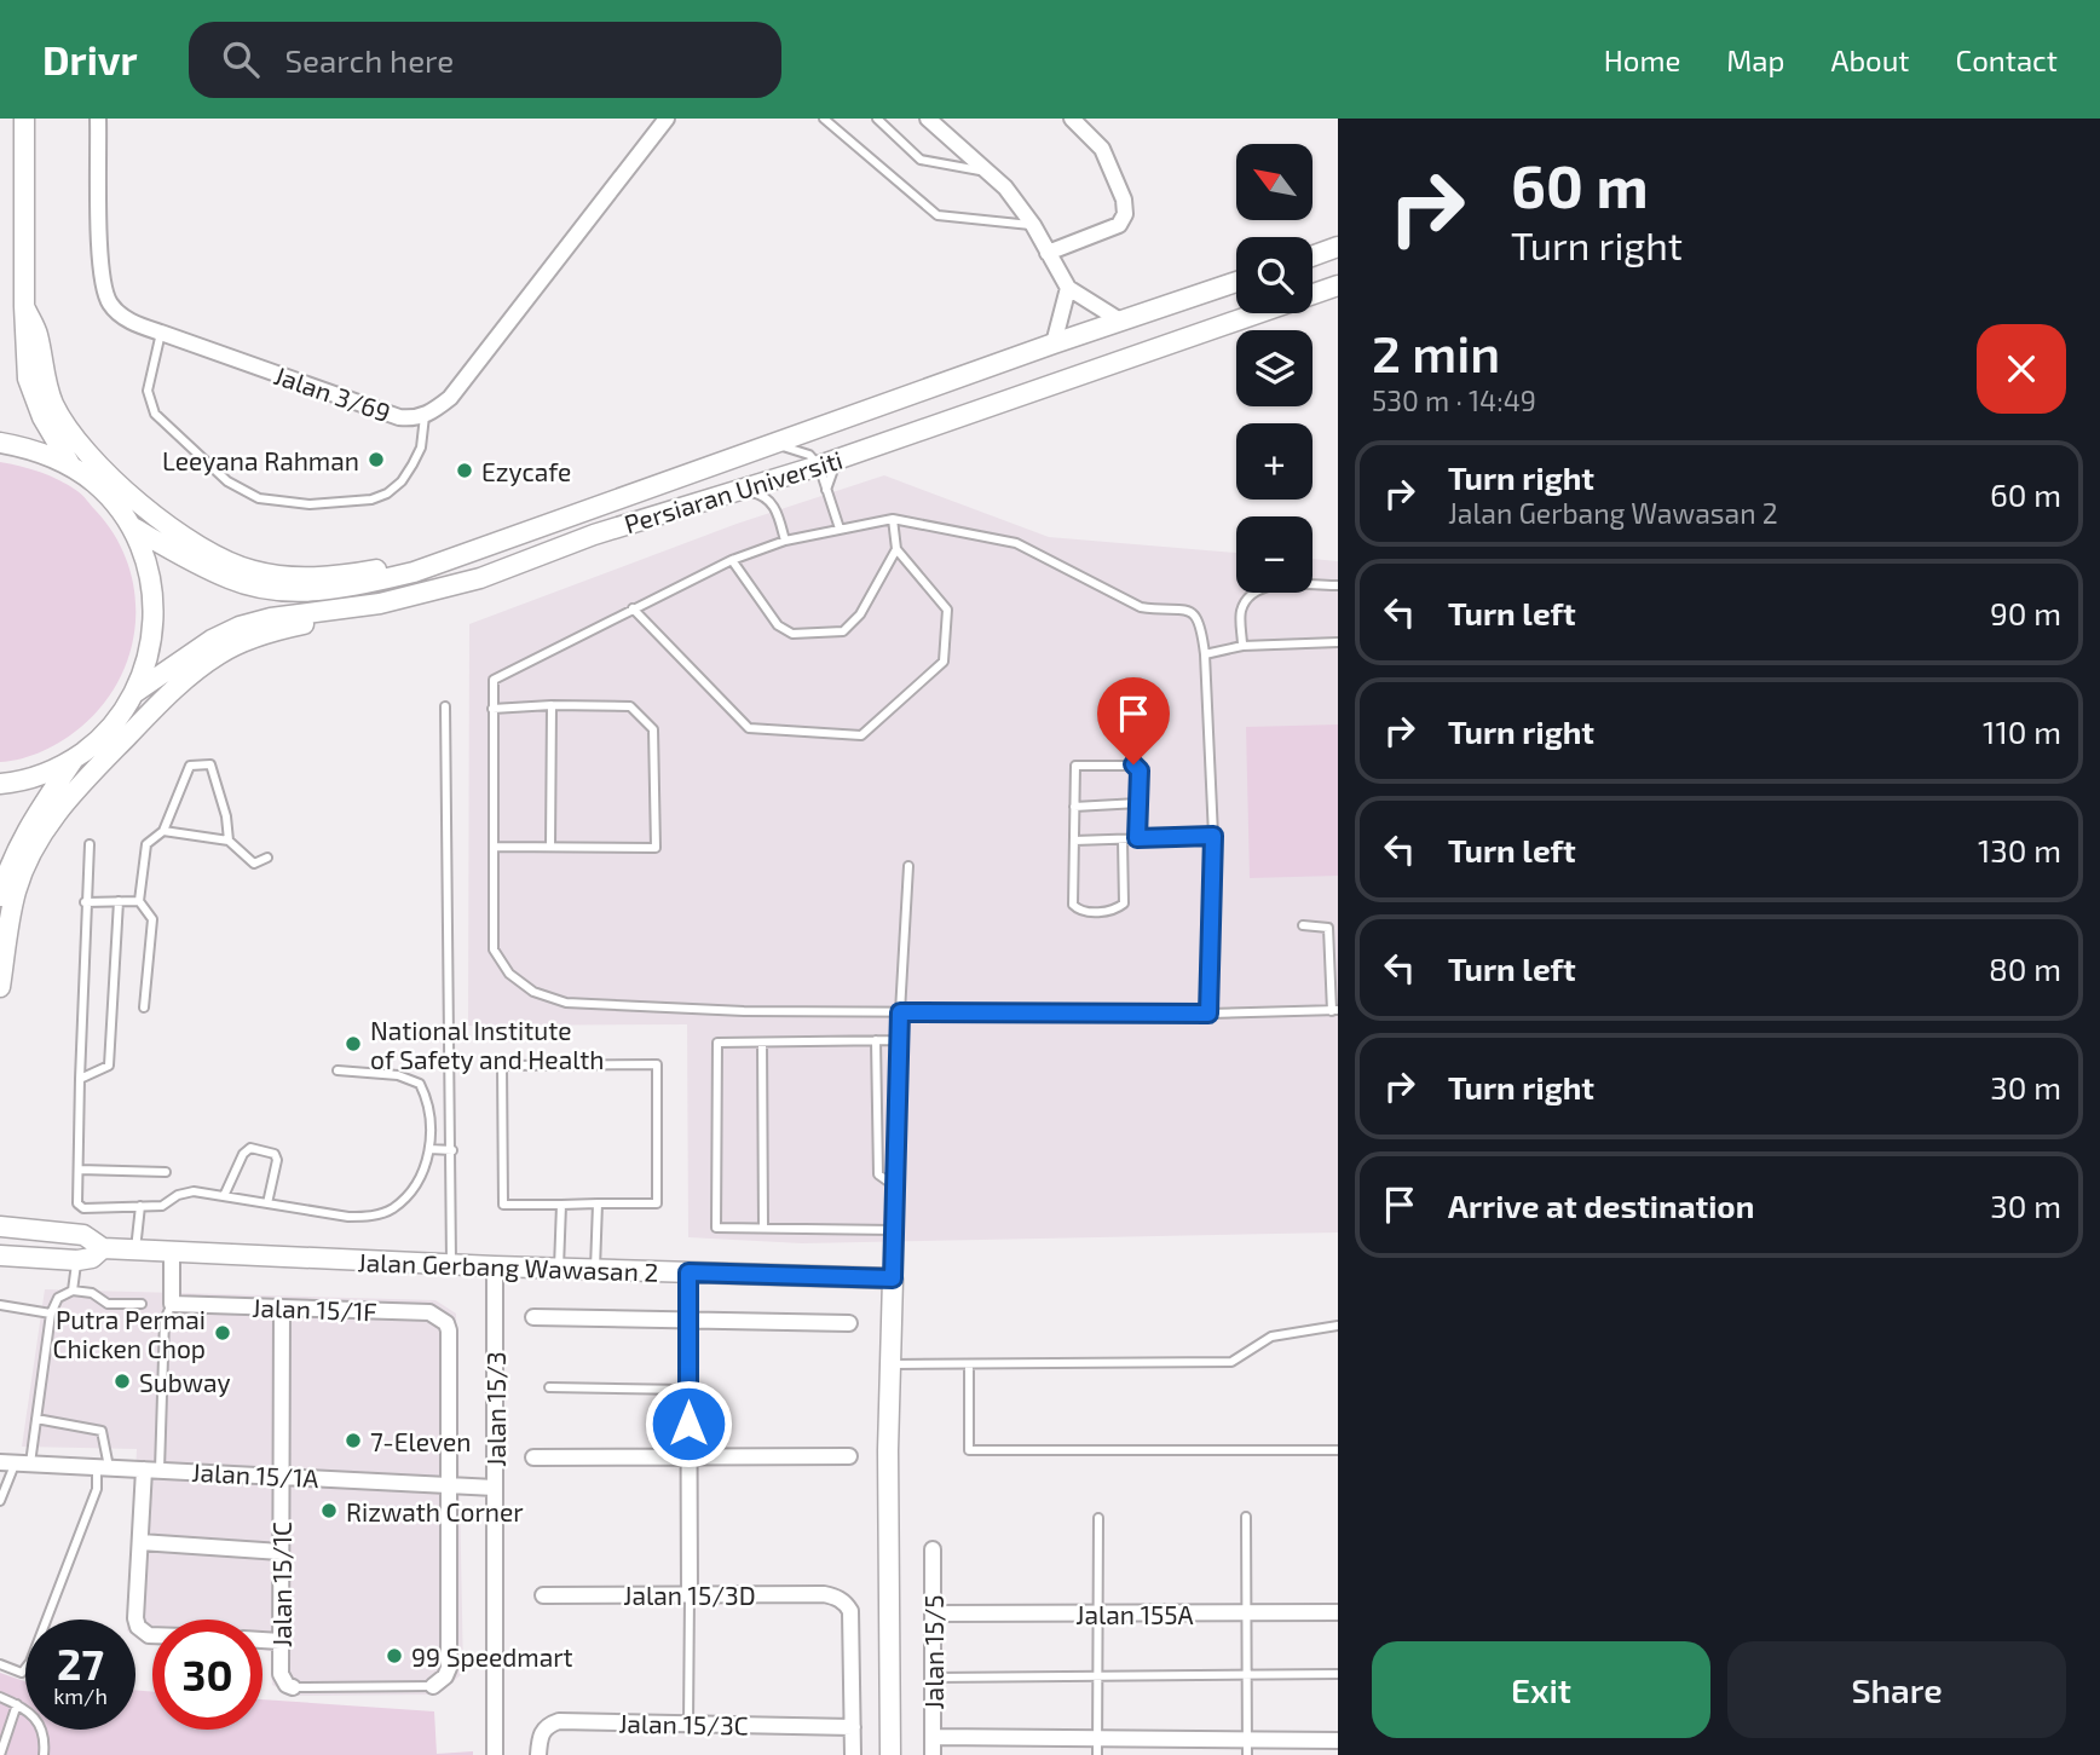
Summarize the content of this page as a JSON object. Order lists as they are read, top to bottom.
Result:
{
  "streets": {
    "main road": ["Persiaran Universiti", "Jalan Gerbang Wawasan 2"],
    "street": [
      "Jalan 3/69",
      "Jalan 15/1F",
      "Jalan 15/3",
      "Jalan 15/1A",
      "Jalan 15/1C",
      "Jalan 15/3D",
      "Jalan 155A",
      "Jalan 15/5",
      "Jalan 15/3C"
    ]
  },
  "crossings": [
    ["Jalan Gerbang Wawasan 2", "Jalan 15/3"],
    ["Jalan 15/1F", "Jalan 15/1A"],
    ["Jalan 15/1F", "Jalan 15/1C"],
    ["Jalan 15/3", "Jalan 15/1A"],
    ["Jalan 15/1A", "Jalan 15/1C"],
    ["Jalan 15/3D", "Jalan 15/3C"],
    ["Jalan 155A", "Jalan 15/5"]
  ],
  "places": [
    "Leeyana Rahman",
    "Ezycafe",
    "National Institute of Safety and Health",
    "Putra Permai Chicken Chop",
    "Subway",
    "7-Eleven",
    "Rizwath Corner",
    "99 Speedmart"
  ],
  "north": "top left",
  "page": {
    "header": "Drivr",
    "search": "Search here",
    "nav": [
      "Home",
      "Map",
      "About",
      "Contact"
    ],
    "turn": ["60 m", "Turn right"],
    "map_buttons": ["+", "−"],
    "heading": ["2 min", "530 m · 14:49"],
    "list": [
      {
        "name": "Turn right",
        "note": "Jalan Gerbang Wawasan 2",
        "value": "60 m"
      },
      {
        "name": "Turn left",
        "value": "90 m"
      },
      {
        "name": "Turn right",
        "value": "110 m"
      },
      {
        "name": "Turn left",
        "value": "130 m"
      },
      {
        "name": "Turn left",
        "value": "80 m"
      },
      {
        "name": "Turn right",
        "value": "30 m"
      },
      {
        "name": "Arrive at destination",
        "value": "30 m"
      }
    ],
    "speed": "27 km/h",
    "limit": "30",
    "buttons": ["Exit", "Share"]
  }
}
